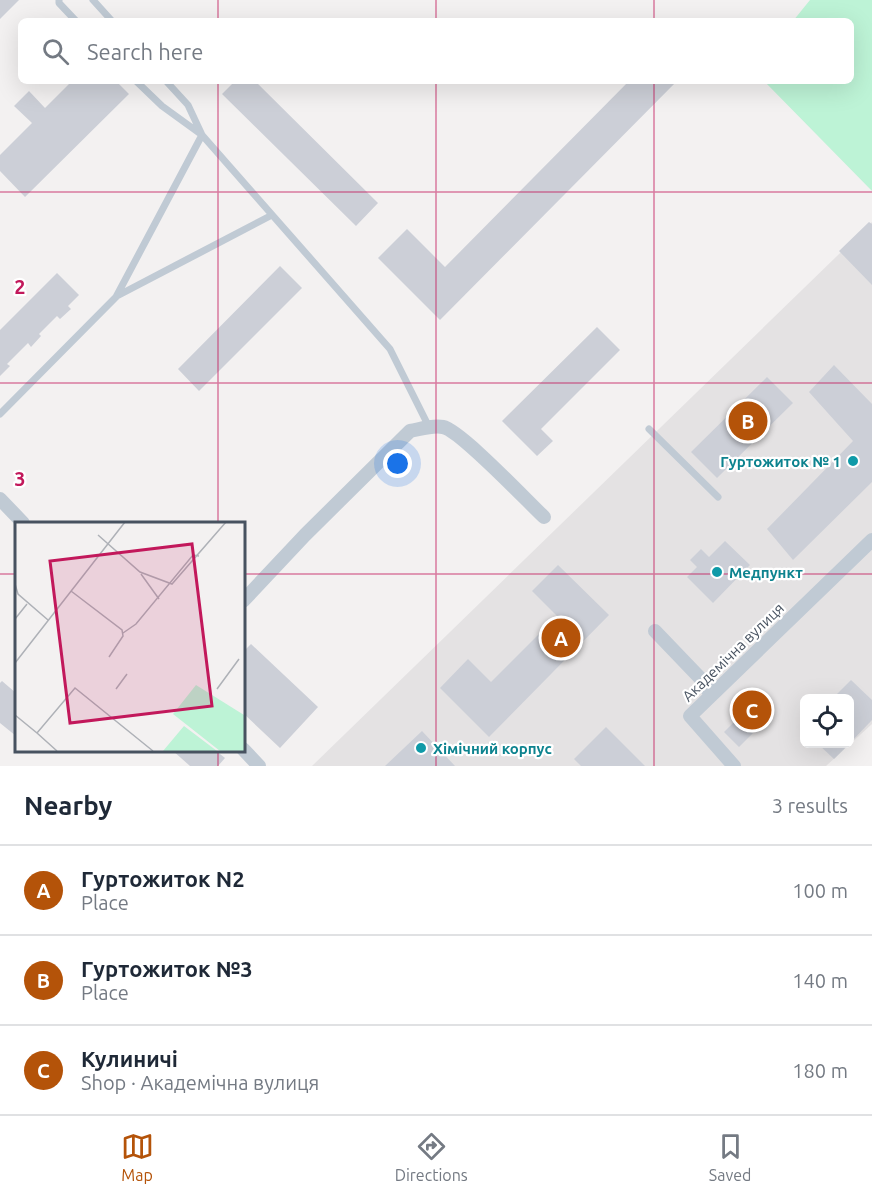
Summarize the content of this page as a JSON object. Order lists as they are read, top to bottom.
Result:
{
  "streets": {
    "street": ["Академічна вулиця"]
  },
  "places": ["Гуртожиток № 1", "Медпункт", "Хімічний корпус"],
  "page": {
    "search": "Search here",
    "pins": ["B", "A", "C"],
    "heading": ["Nearby", "3 results"],
    "list": [
      {
        "mark": "A",
        "name": "Гуртожиток N2",
        "note": "Place",
        "value": "100 m"
      },
      {
        "mark": "B",
        "name": "Гуртожиток №3",
        "note": "Place",
        "value": "140 m"
      },
      {
        "mark": "C",
        "name": "Кулиничі",
        "note": "Shop · Академічна вулиця",
        "value": "180 m"
      }
    ],
    "nav": ["Map", "Directions", "Saved"]
  },
  "grid": {
    "rows": ["2", "3"]
  }
}
